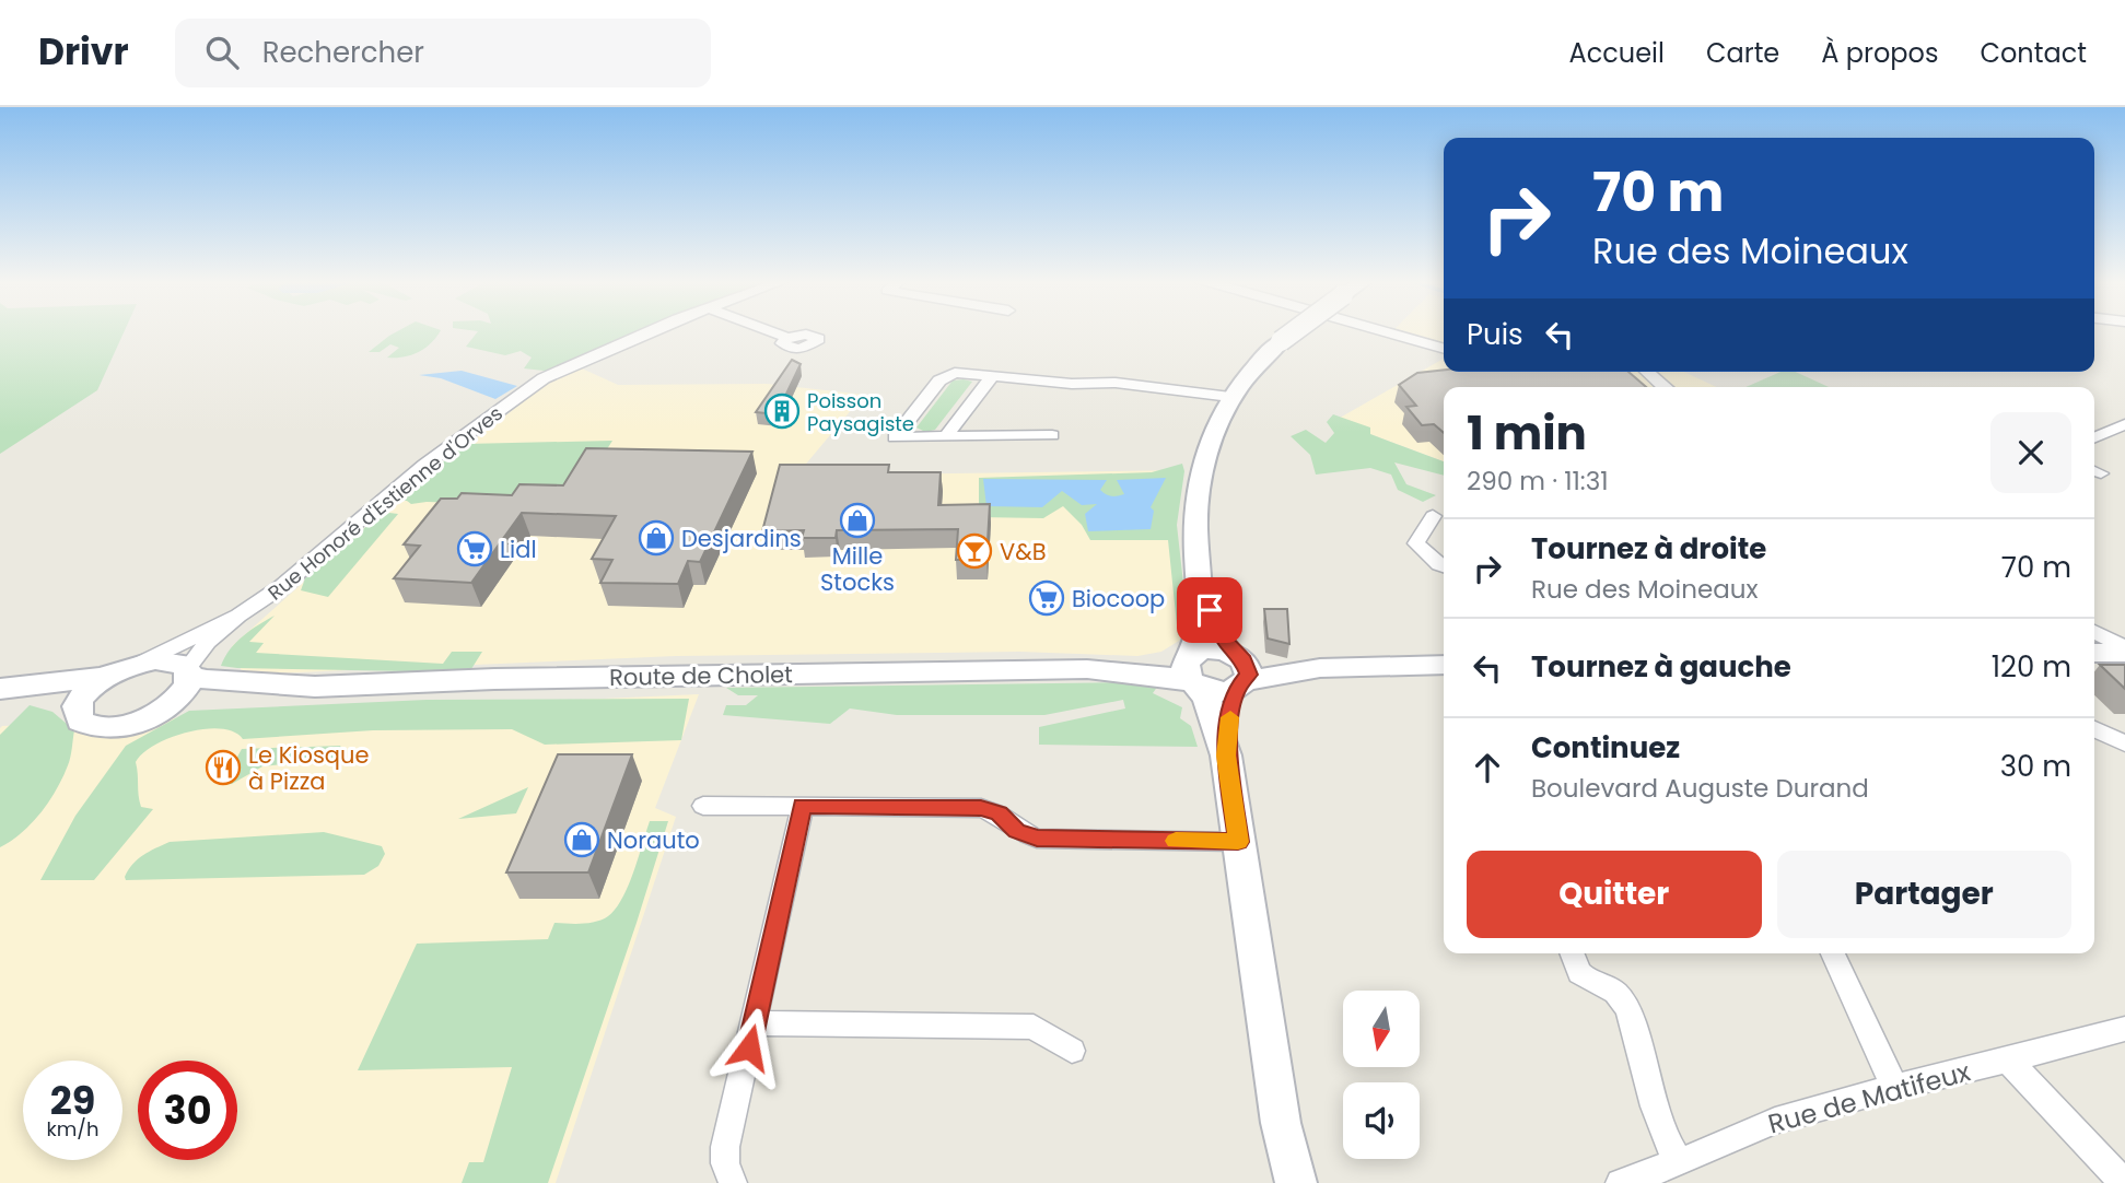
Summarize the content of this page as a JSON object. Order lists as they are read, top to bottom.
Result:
{
  "streets": {
    "main road": ["Route de Cholet"],
    "street": ["Rue Honoré d'Estienne d'Orves", "Rue de Matifeux"]
  },
  "crossings": [
    ["Rue Honoré d'Estienne d'Orves", "Route de Cholet"]
  ],
  "places": {
    "building": ["Poisson Paysagiste"],
    "shop": ["Mille Stocks", "Desjardins", "Norauto"],
    "supermarket": ["Lidl", "Biocoop"],
    "bar": ["V&B"],
    "restaurant": ["Le Kiosque à Pizza"]
  },
  "north": "bottom",
  "page": {
    "header": "Drivr",
    "search": "Rechercher",
    "nav": [
      "Accueil",
      "Carte",
      "À propos",
      "Contact"
    ],
    "turn": ["70 m", "Rue des Moineaux"],
    "then": "Puis",
    "heading": ["1 min", "290 m · 11:31"],
    "list": [
      {
        "name": "Tournez à droite",
        "note": "Rue des Moineaux",
        "value": "70 m"
      },
      {
        "name": "Tournez à gauche",
        "value": "120 m"
      },
      {
        "name": "Continuez",
        "note": "Boulevard Auguste Durand",
        "value": "30 m"
      }
    ],
    "buttons": ["Quitter", "Partager"],
    "speed": "29 km/h",
    "limit": "30"
  }
}
